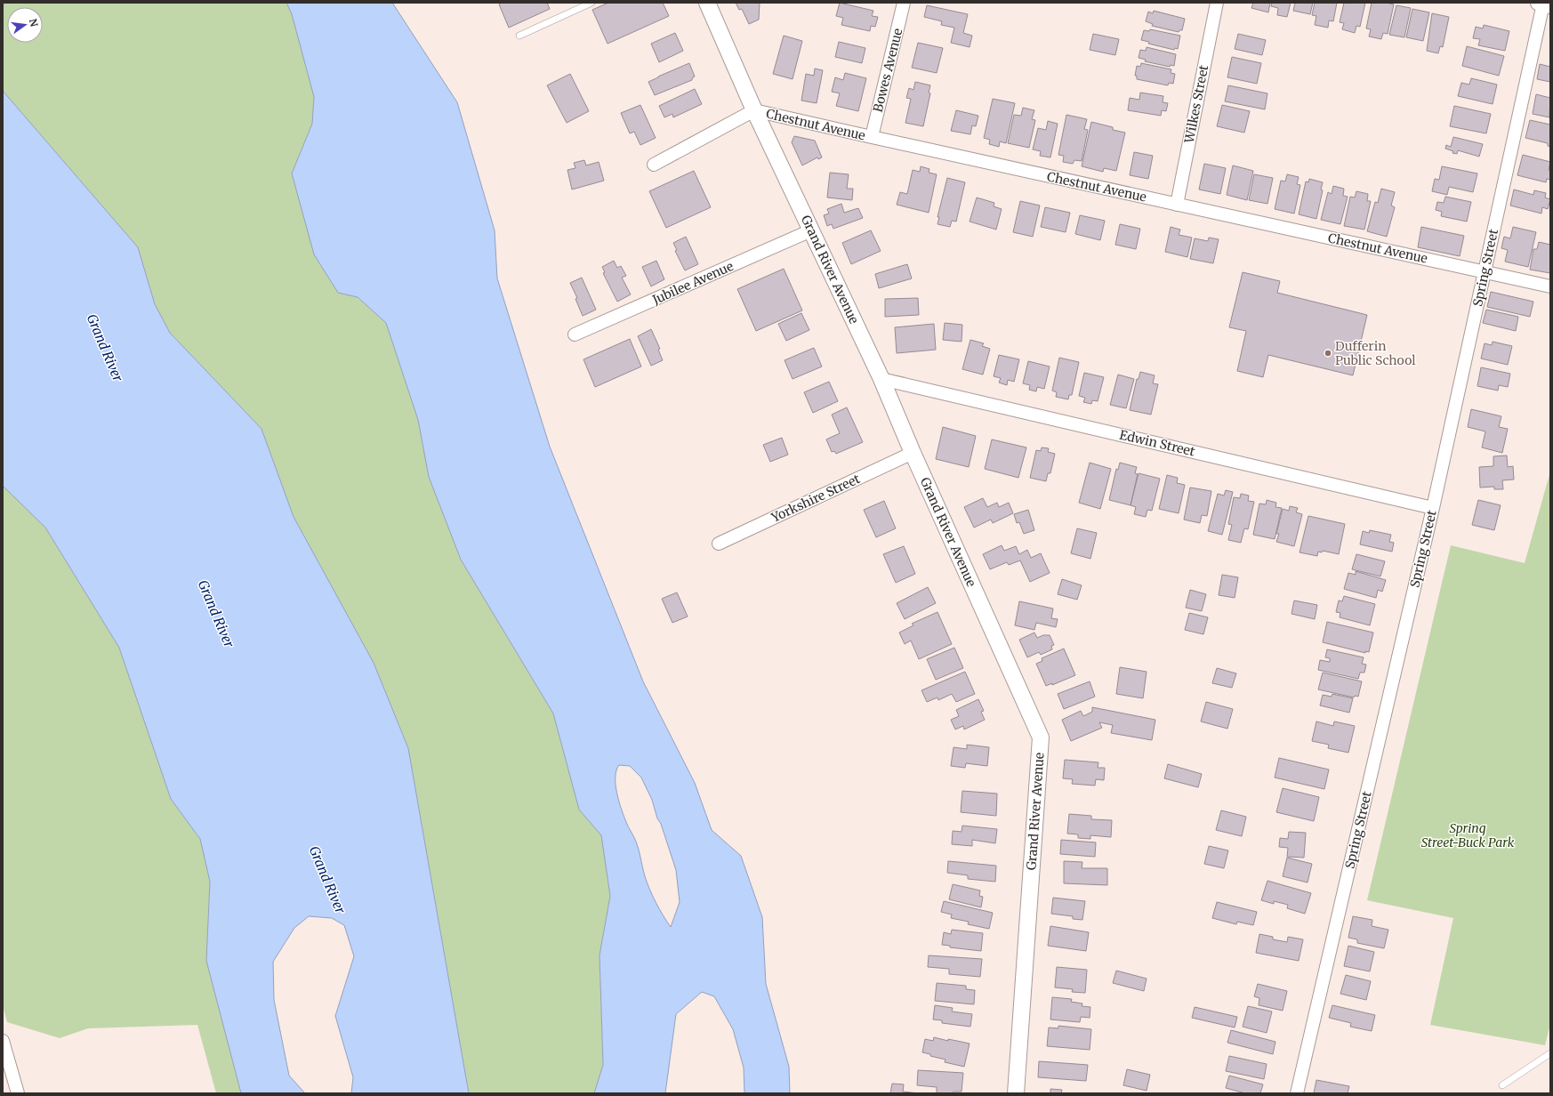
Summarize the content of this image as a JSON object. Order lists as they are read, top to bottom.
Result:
{
  "streets": {
    "street": [
      "Bowes Avenue",
      "Wilkes Street",
      "Chestnut Avenue",
      "Spring Street",
      "Grand River Avenue",
      "Jubilee Avenue",
      "Edwin Street",
      "Yorkshire Street"
    ]
  },
  "crossings": [
    ["Bowes Avenue", "Chestnut Avenue"],
    ["Wilkes Street", "Chestnut Avenue"],
    ["Chestnut Avenue", "Spring Street"],
    ["Chestnut Avenue", "Grand River Avenue"],
    ["Spring Street", "Edwin Street"],
    ["Grand River Avenue", "Jubilee Avenue"],
    ["Grand River Avenue", "Edwin Street"],
    ["Grand River Avenue", "Yorkshire Street"]
  ],
  "water": ["Grand River"],
  "parks": ["Spring Street-Buck Park"],
  "places": ["Dufferin Public School"],
  "north": "right"
}
